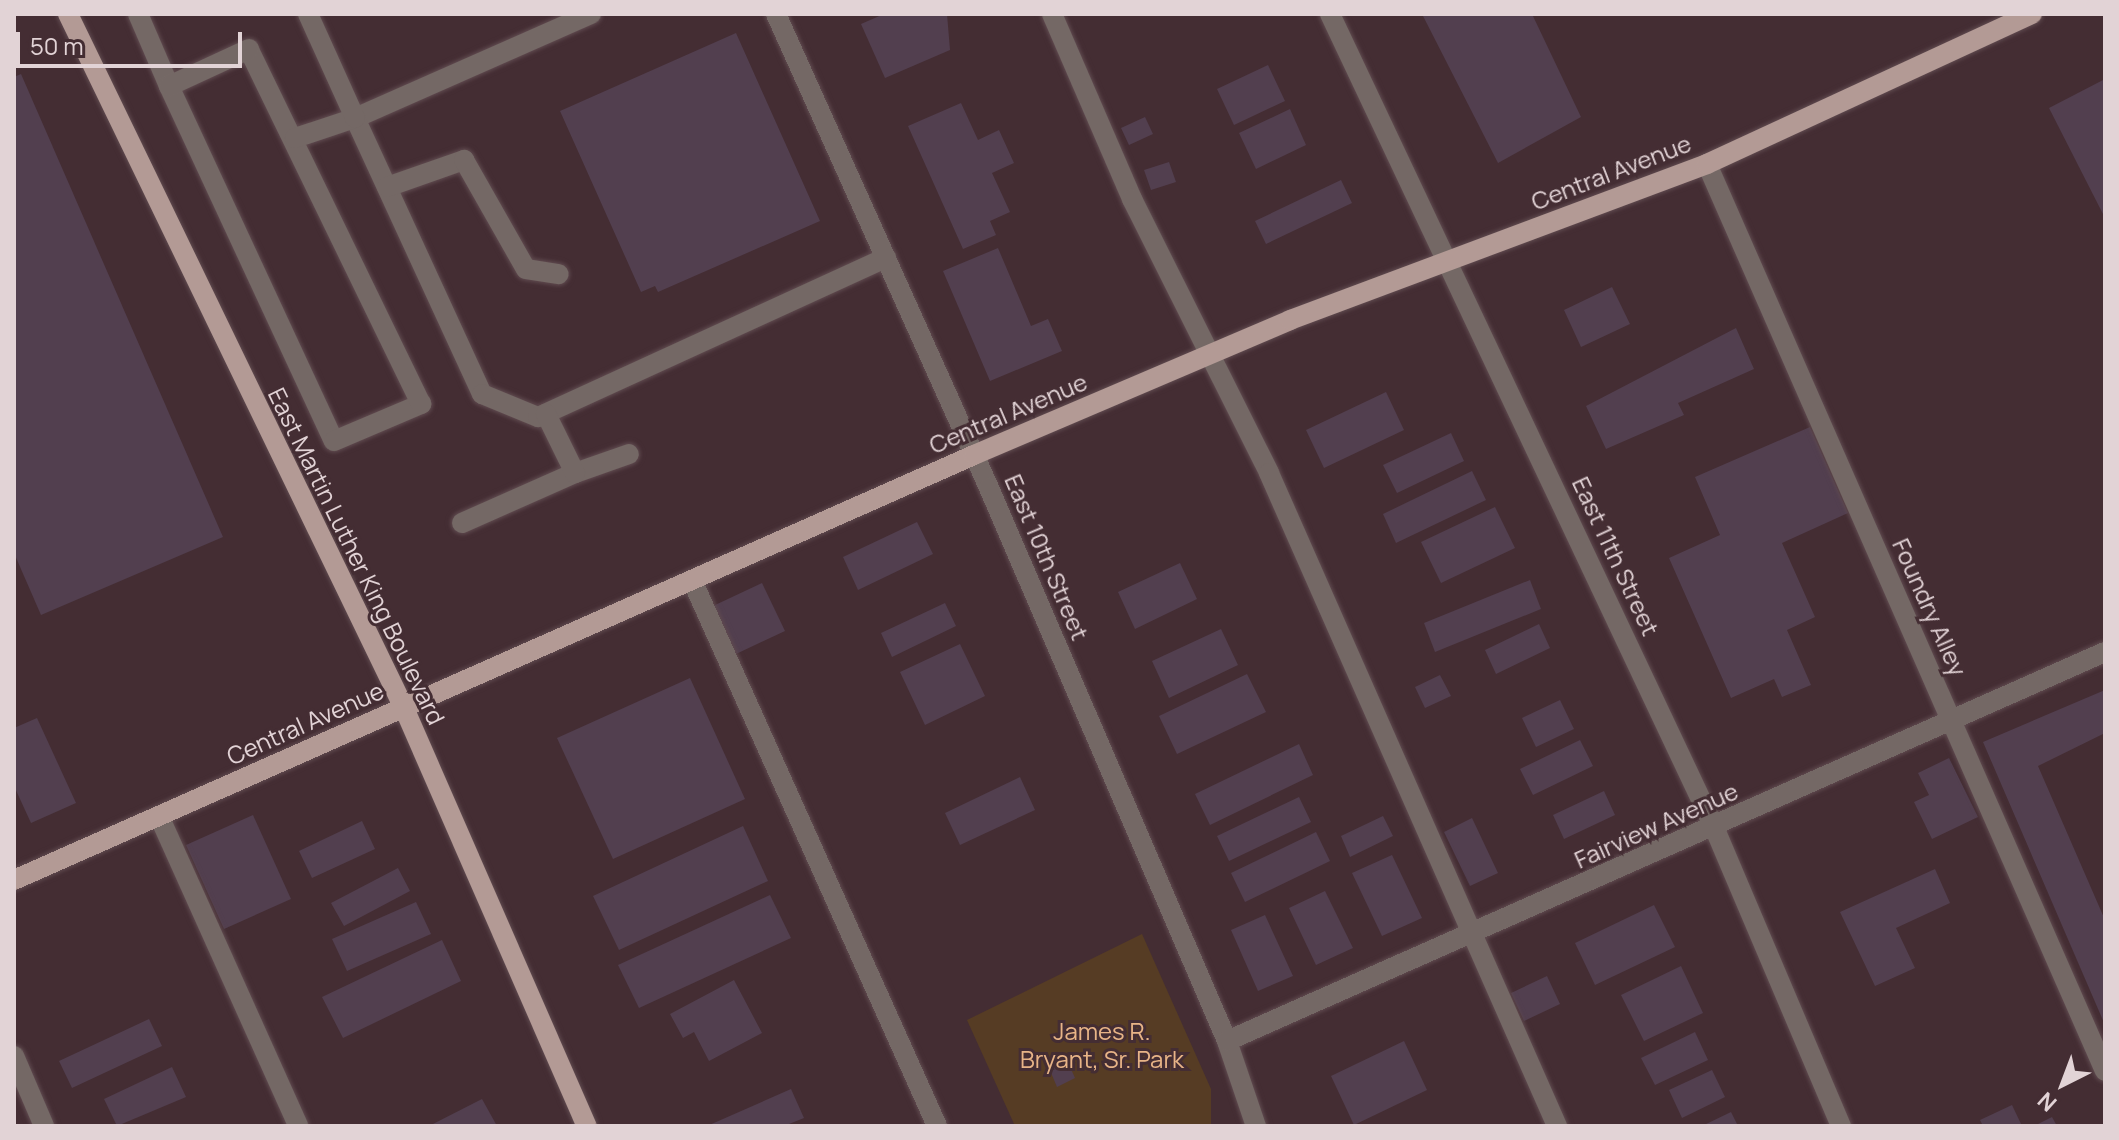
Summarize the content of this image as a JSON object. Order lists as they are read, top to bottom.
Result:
{
  "streets": {
    "main road": ["Central Avenue", "East Martin Luther King Boulevard"],
    "street": [
      "East 11th Street",
      "East 10th Street",
      "Foundry Alley",
      "Fairview Avenue"
    ]
  },
  "crossings": [
    ["Central Avenue", "East Martin Luther King Boulevard"],
    ["Central Avenue", "East 11th Street"],
    ["Central Avenue", "East 10th Street"],
    ["Central Avenue", "Foundry Alley"],
    ["East 11th Street", "Fairview Avenue"],
    ["East 10th Street", "Fairview Avenue"],
    ["Foundry Alley", "Fairview Avenue"]
  ],
  "parks": ["James R. Bryant, Sr. Park"],
  "scale_bar": "50 m",
  "north": "bottom left"
}
